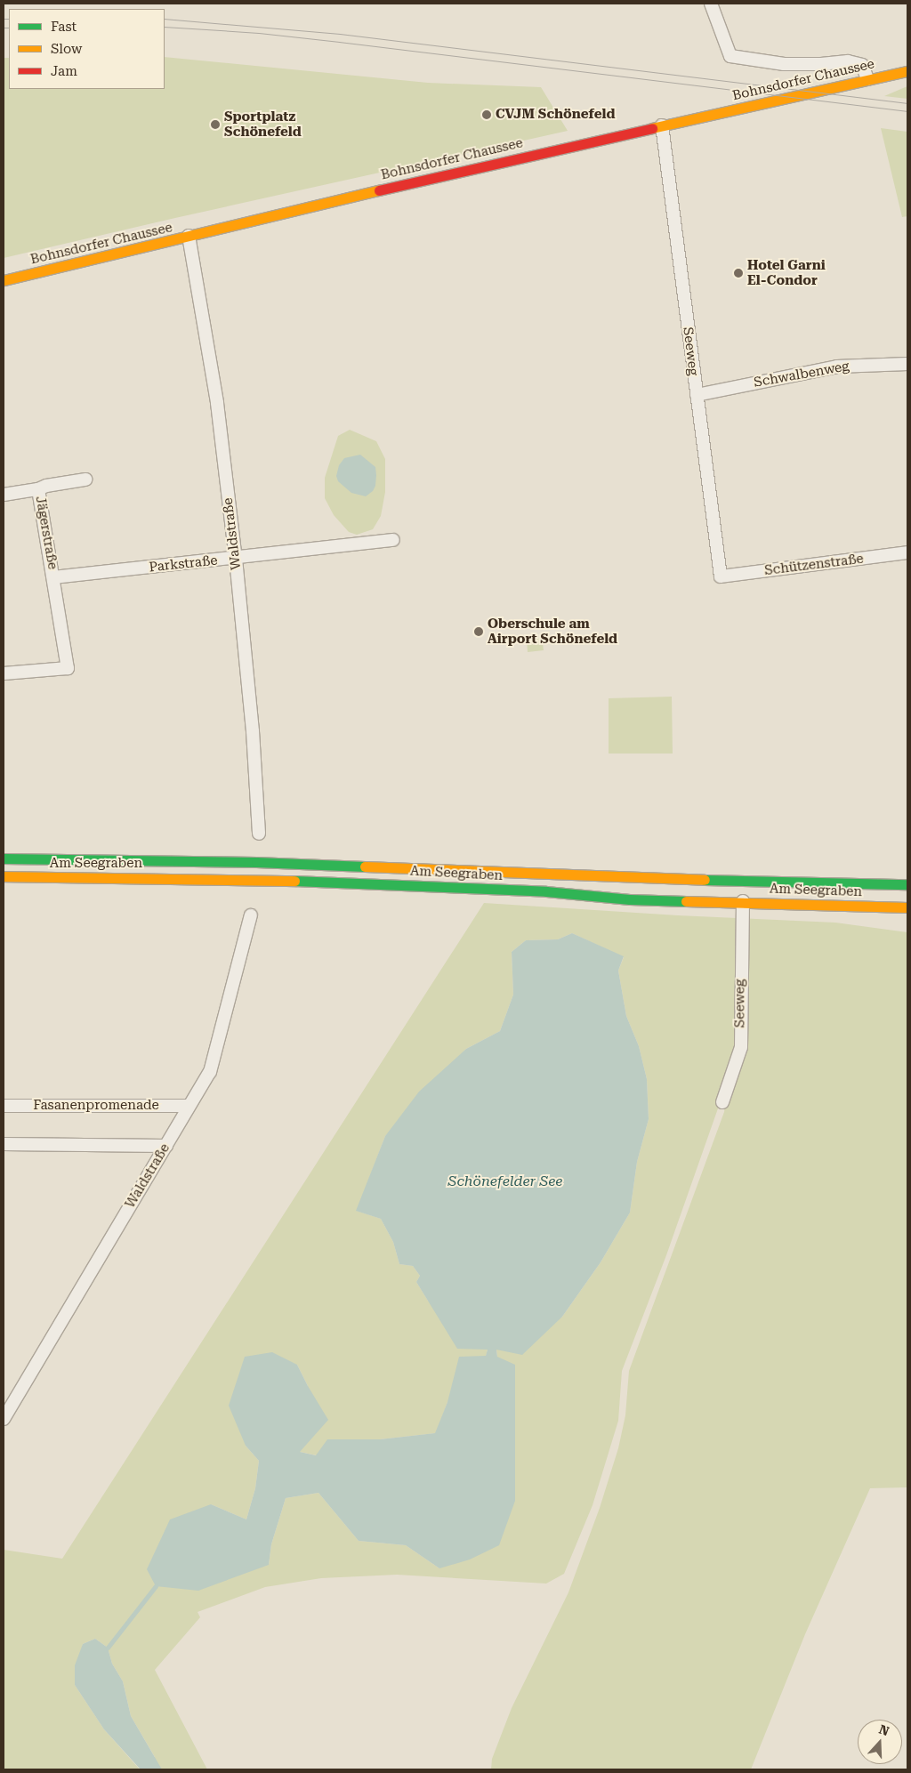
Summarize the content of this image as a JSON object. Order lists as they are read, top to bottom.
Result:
{
  "streets": {
    "main road": ["Bohnsdorfer Chaussee", "Am Seegraben"],
    "street": [
      "Seeweg",
      "Schwalbenweg",
      "Jägerstraße",
      "Waldstraße",
      "Parkstraße",
      "Schützenstraße",
      "Fasanenpromenade"
    ]
  },
  "crossings": [
    ["Bohnsdorfer Chaussee", "Seeweg"],
    ["Bohnsdorfer Chaussee", "Waldstraße"],
    ["Seeweg", "Schwalbenweg"],
    ["Seeweg", "Schützenstraße"],
    ["Seeweg", "Am Seegraben"],
    ["Jägerstraße", "Parkstraße"],
    ["Waldstraße", "Parkstraße"],
    ["Waldstraße", "Fasanenpromenade"]
  ],
  "water": ["Schönefelder See"],
  "places": [
    "CVJM Schönefeld",
    "Sportplatz Schönefeld",
    "Hotel Garni El-Condor",
    "Oberschule am Airport Schönefeld"
  ],
  "legend": ["Fast", "Slow", "Jam"],
  "north": "top"
}
